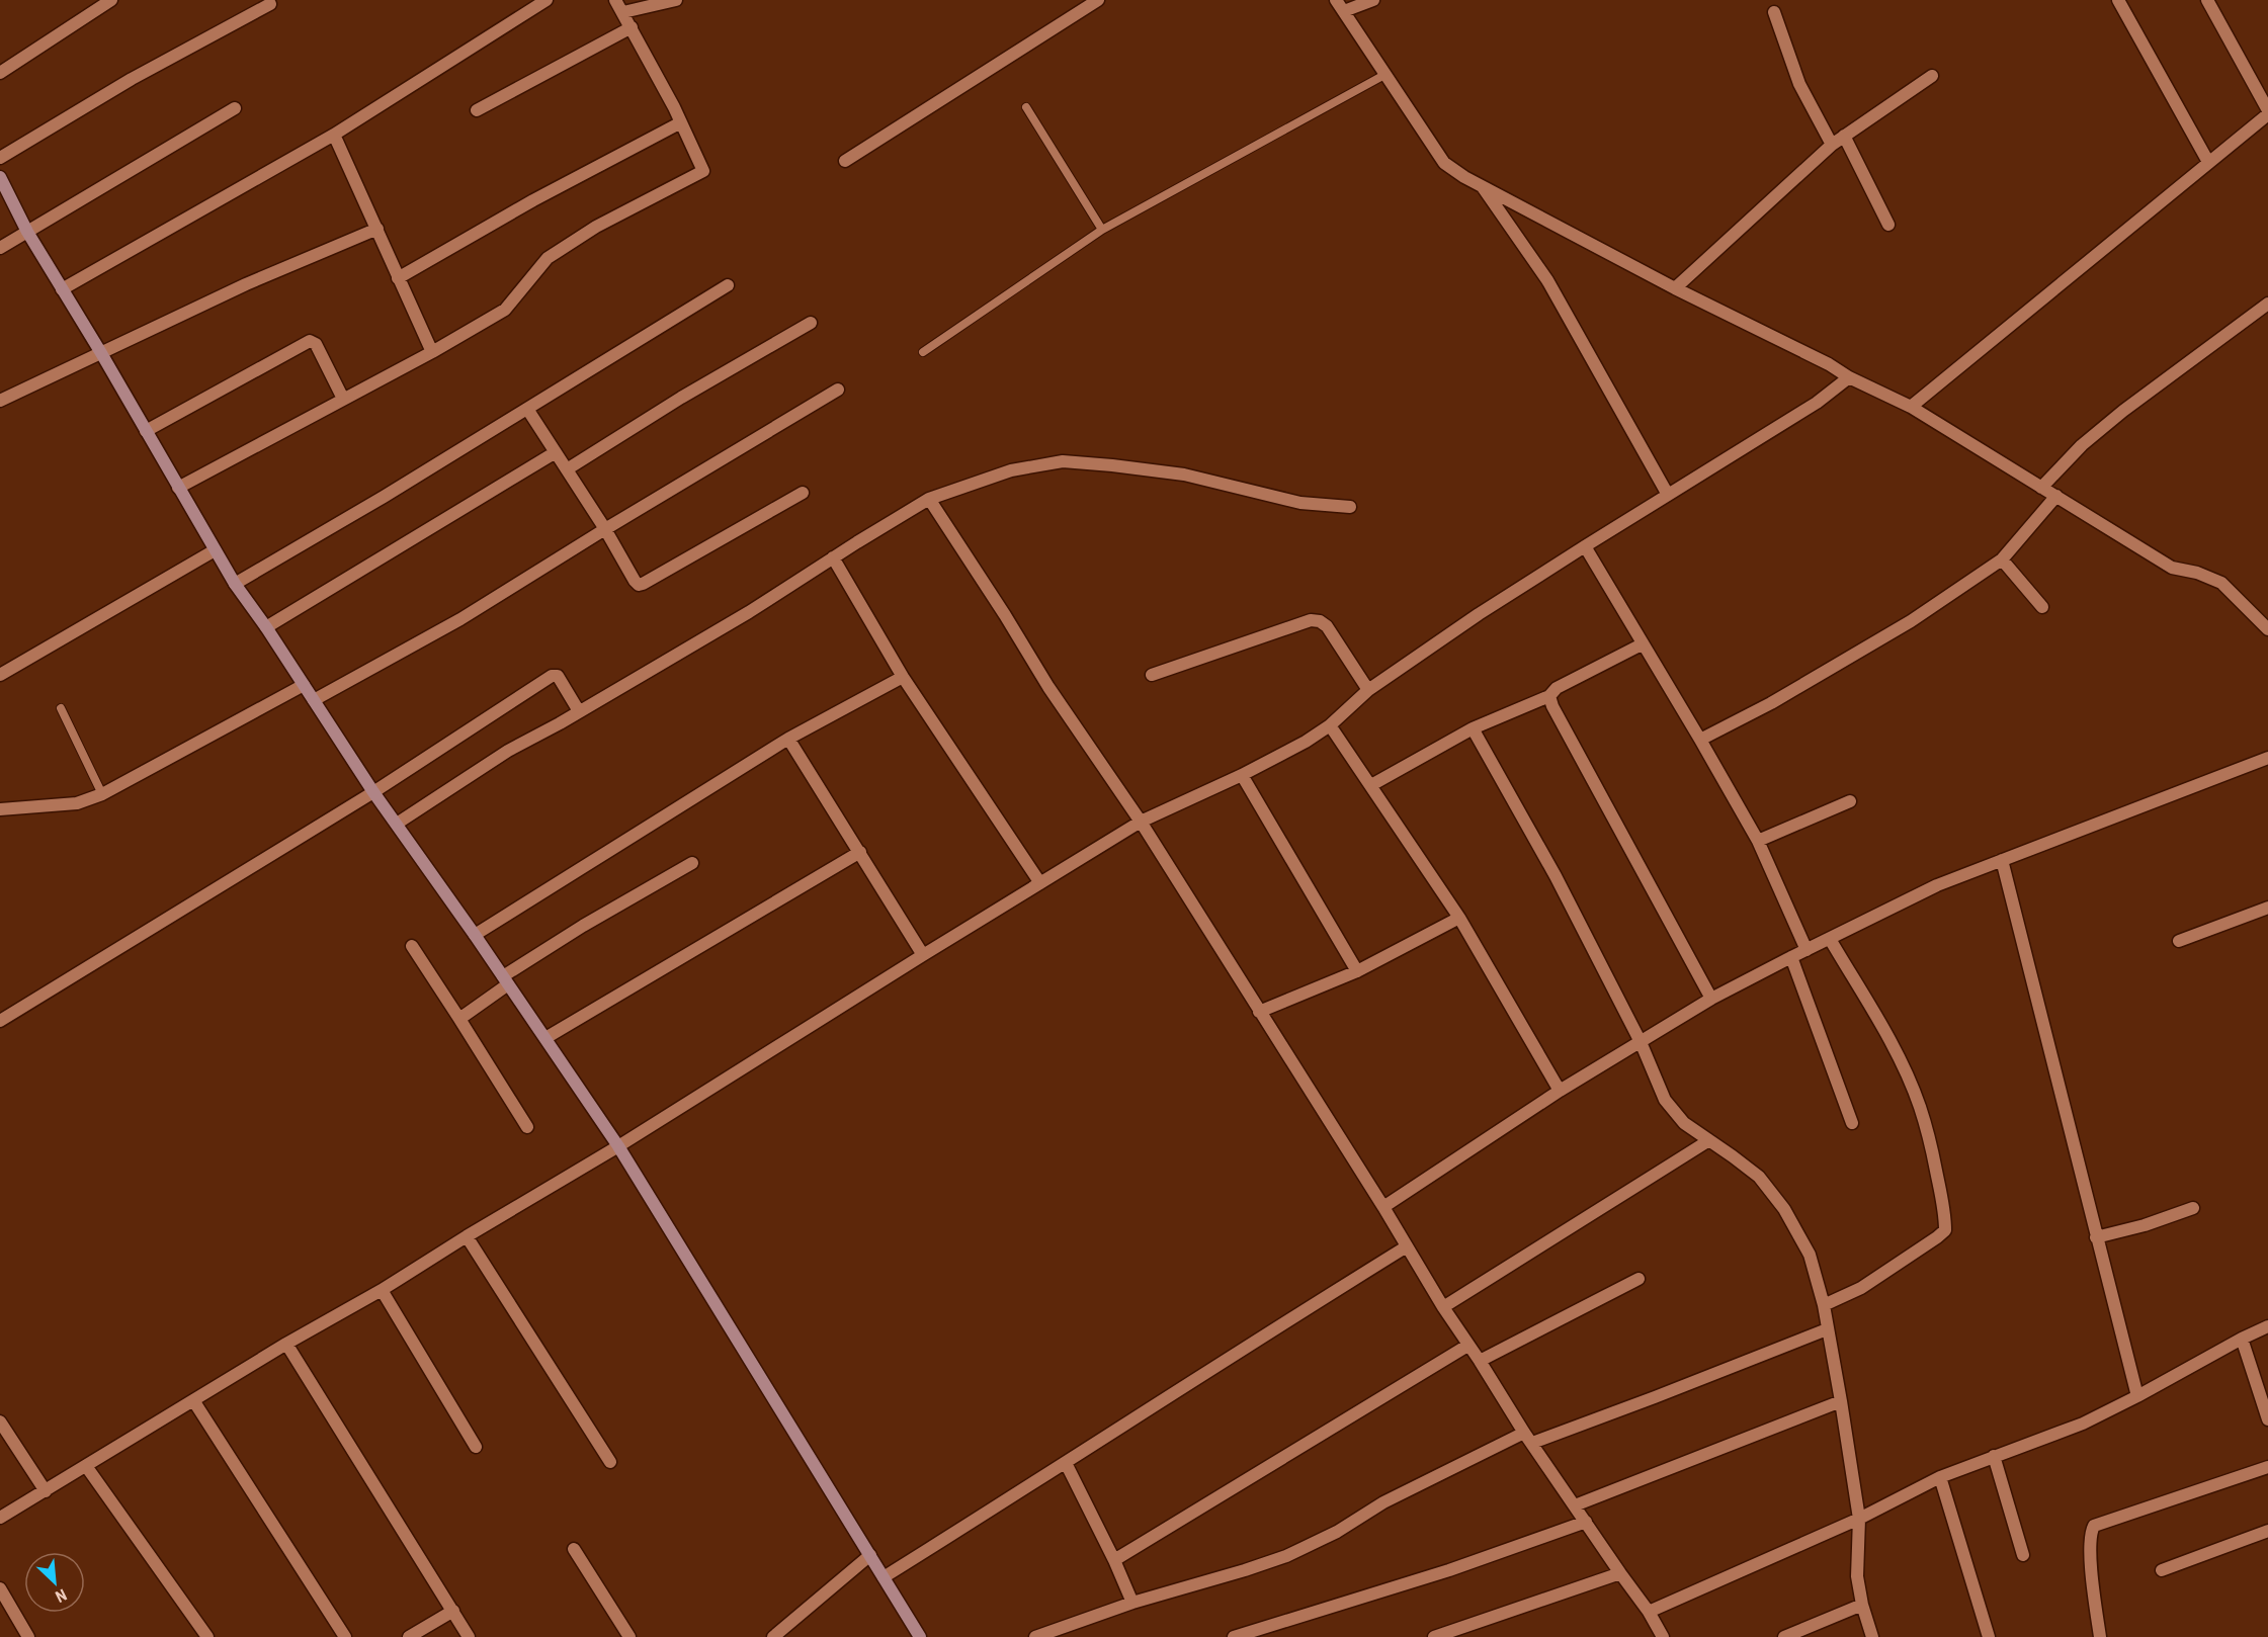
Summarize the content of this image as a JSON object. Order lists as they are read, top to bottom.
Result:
{
  "north": "bottom right"
}
